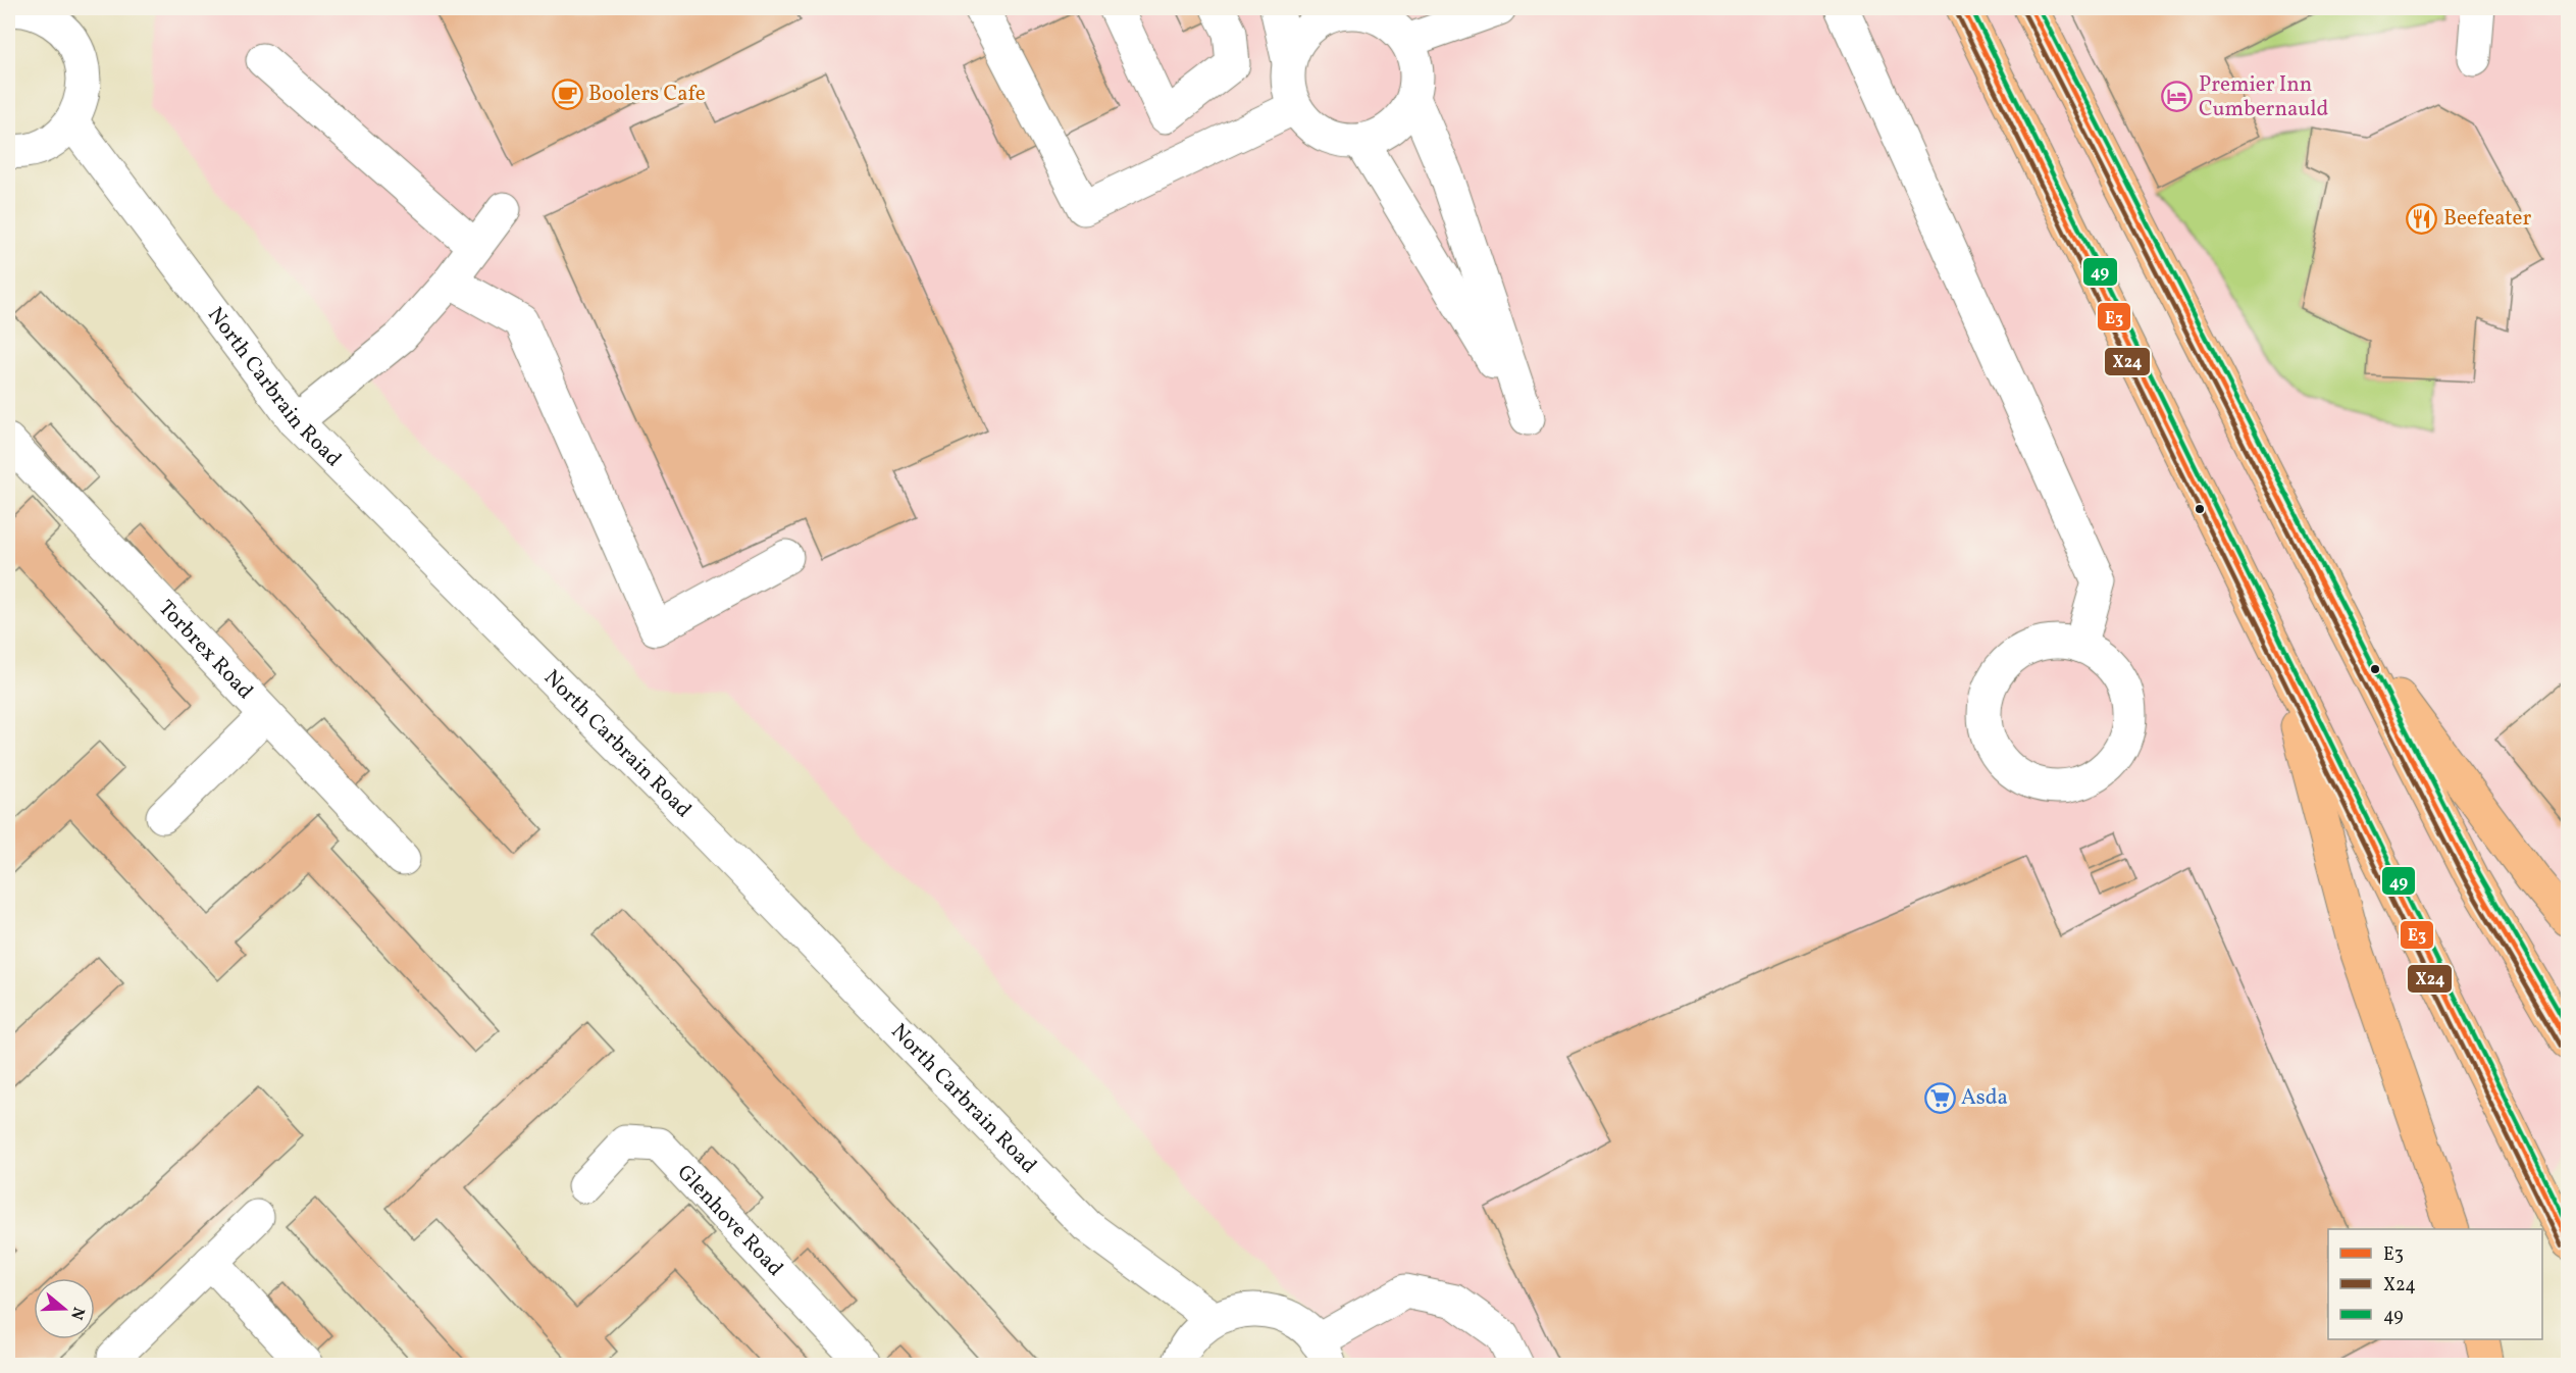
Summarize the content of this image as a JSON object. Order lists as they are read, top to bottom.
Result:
{
  "streets": {
    "street": ["North Carbrain Road", "Torbrex Road", "Glenhove Road"]
  },
  "places": {
    "cafe": ["Boolers Cafe"],
    "hotel": ["Premier Inn Cumbernauld"],
    "restaurant": ["Beefeater"],
    "supermarket": ["Asda"]
  },
  "lines": ["transit line E3", "transit line 49", "transit line X24"],
  "legend": ["E3", "X24", "49"],
  "north": "right"
}
